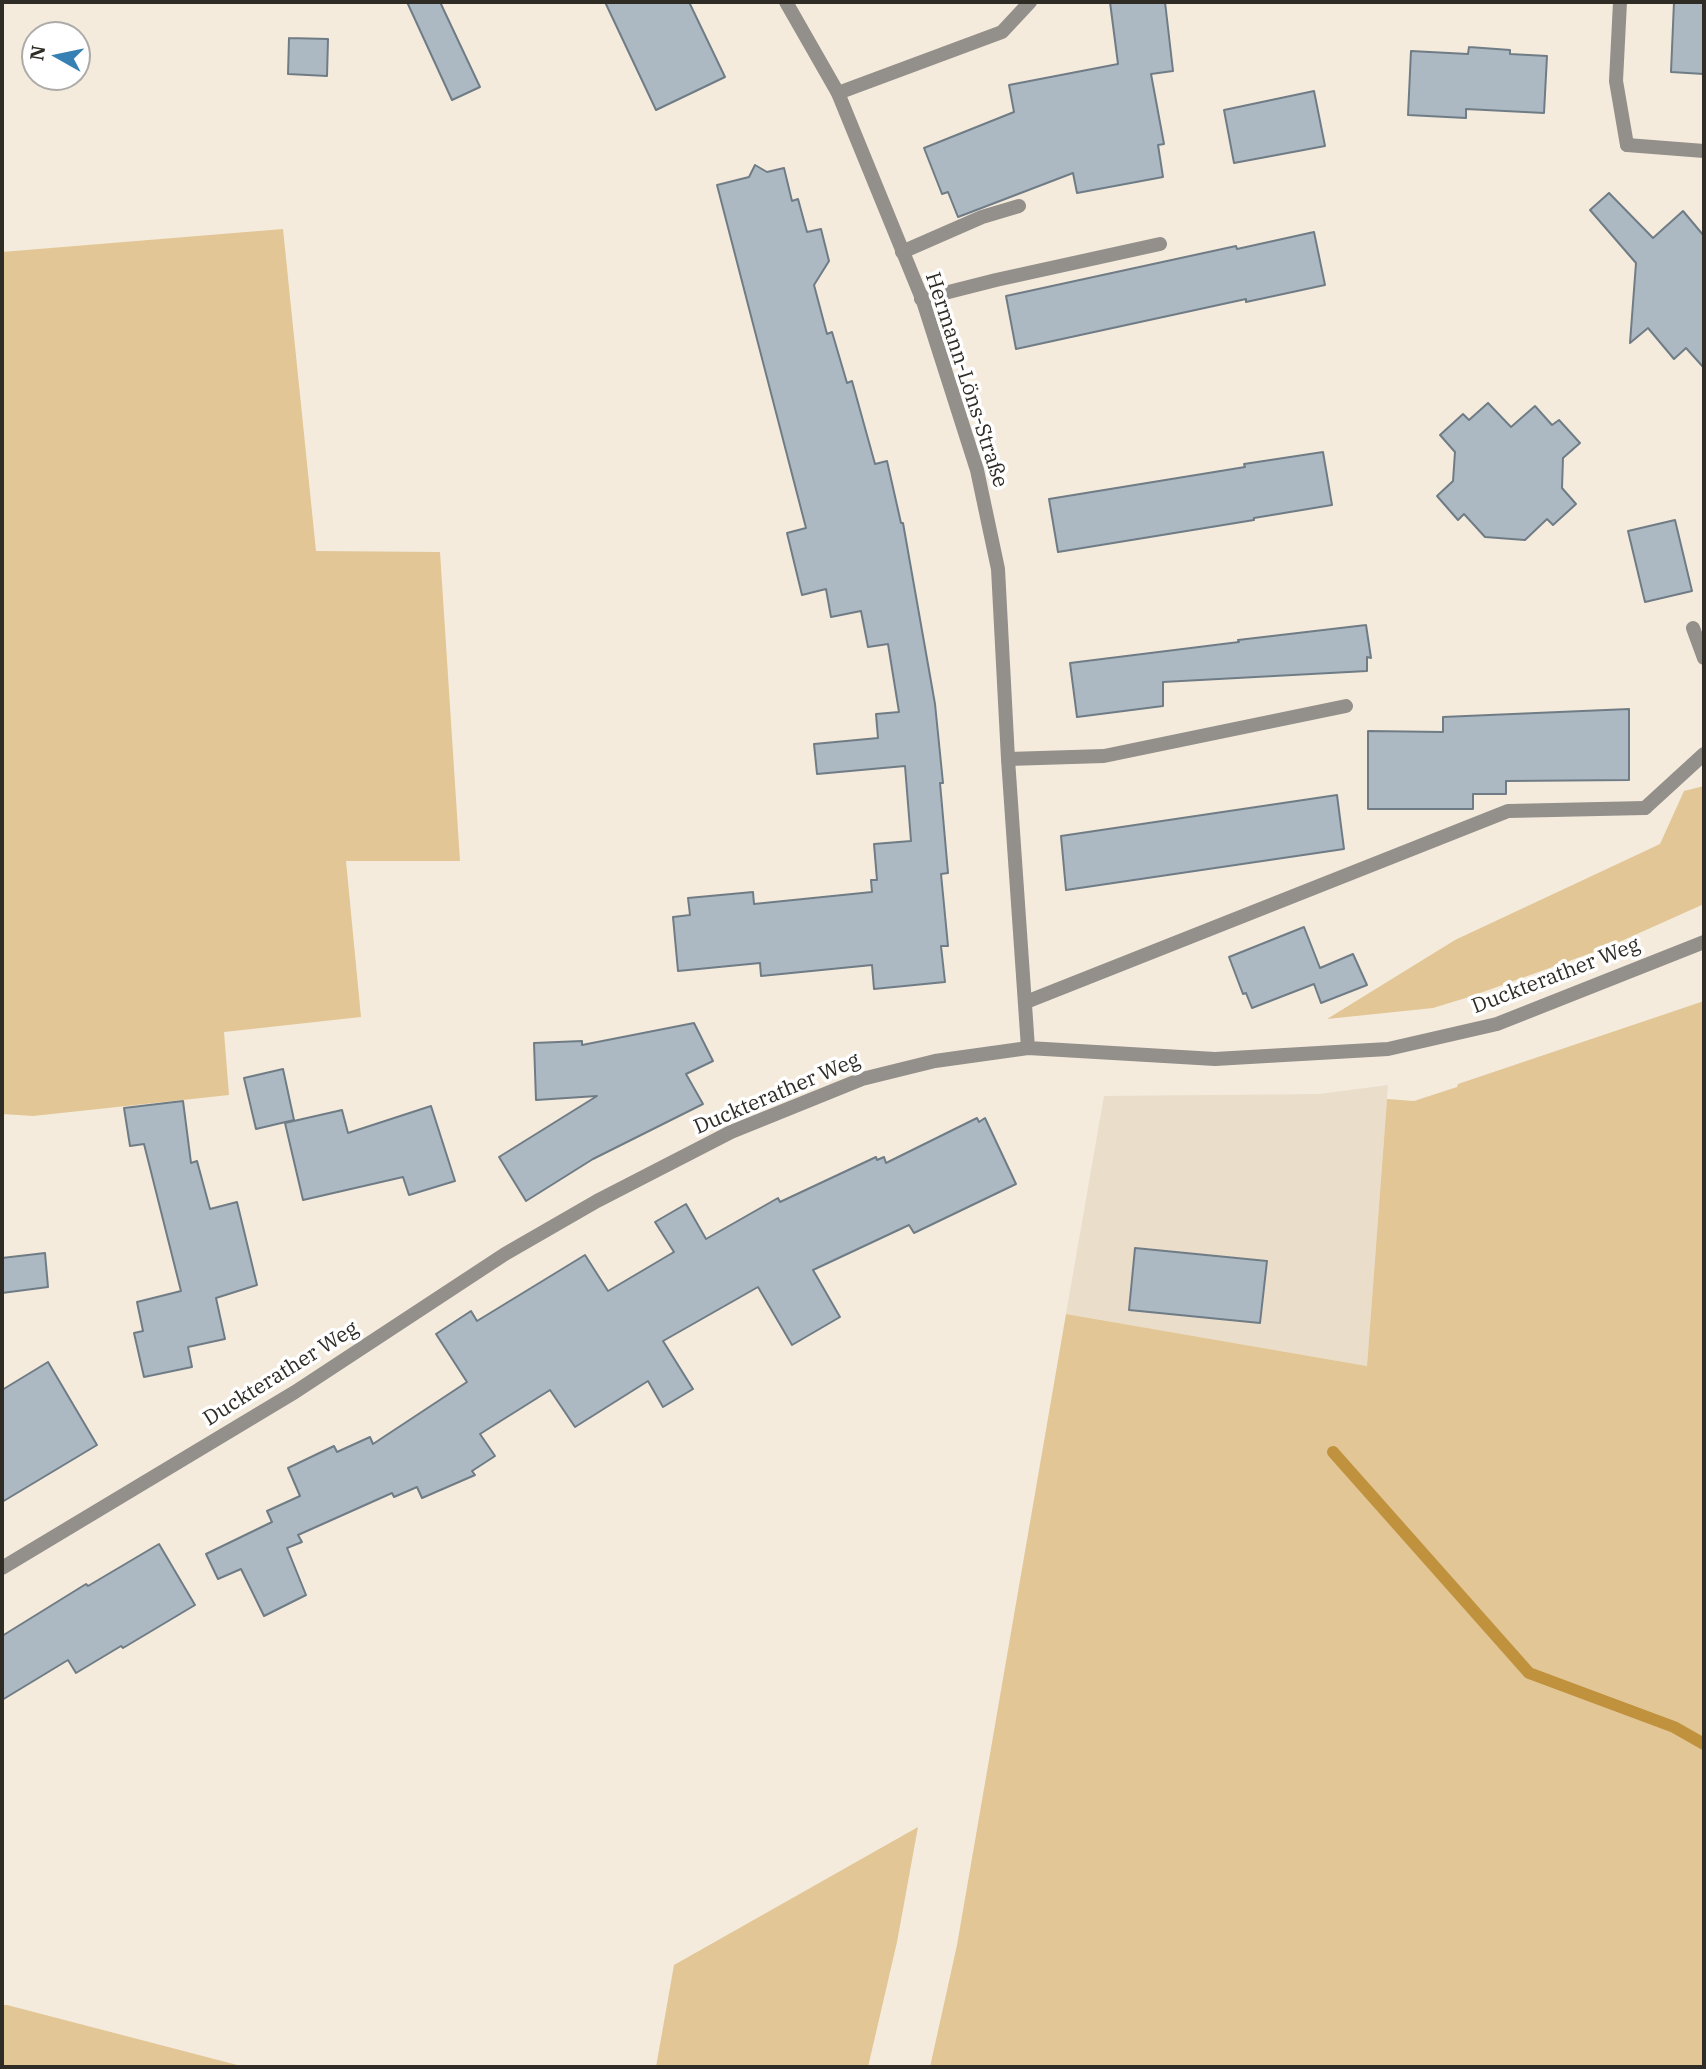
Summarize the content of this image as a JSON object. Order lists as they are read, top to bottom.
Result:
{
  "streets": {
    "street": ["Hermann-Löns-Straße", "Duckterather Weg"]
  },
  "crossings": [
    ["Hermann-Löns-Straße", "Duckterather Weg"]
  ],
  "north": "left"
}
